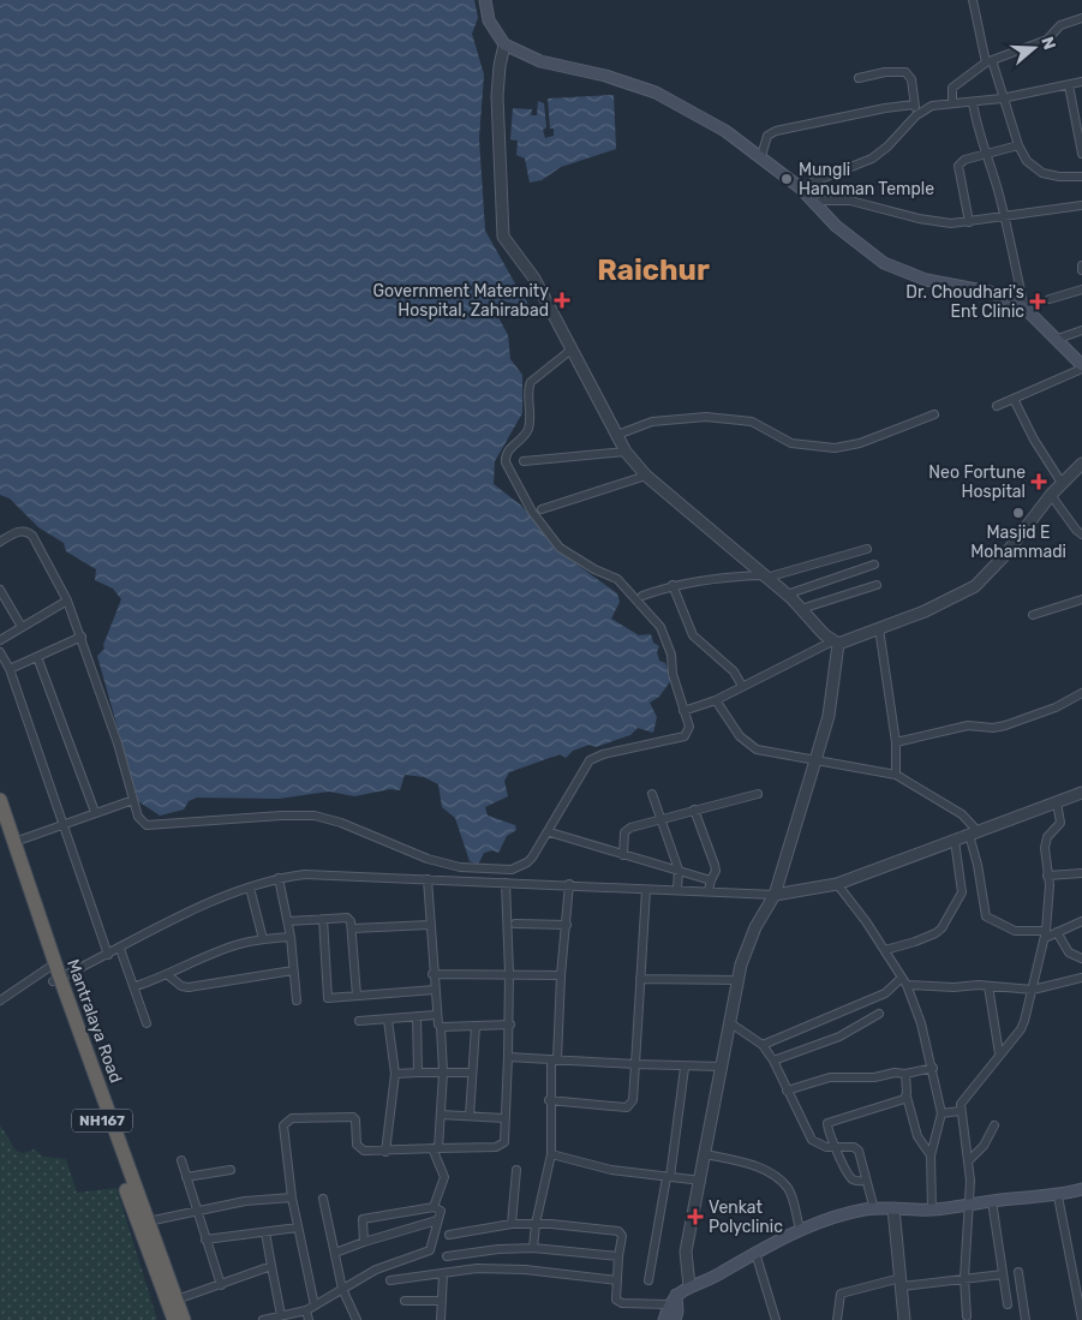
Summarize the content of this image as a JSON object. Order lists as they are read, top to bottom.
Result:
{
  "streets": {
    "highway": ["Mantralaya Road", "NH167"]
  },
  "crossings": [
    ["Mantralaya Road", "NH167"]
  ],
  "districts": ["Raichur"],
  "places": {
    "other": ["Mungli Hanuman Temple", "Masjid E Mohammadi"],
    "health": [
      "Government Maternity Hospital, Zahirabad",
      "Dr. Choudhari's Ent Clinic",
      "Neo Fortune Hospital",
      "Venkat Polyclinic"
    ]
  },
  "north": "right"
}
